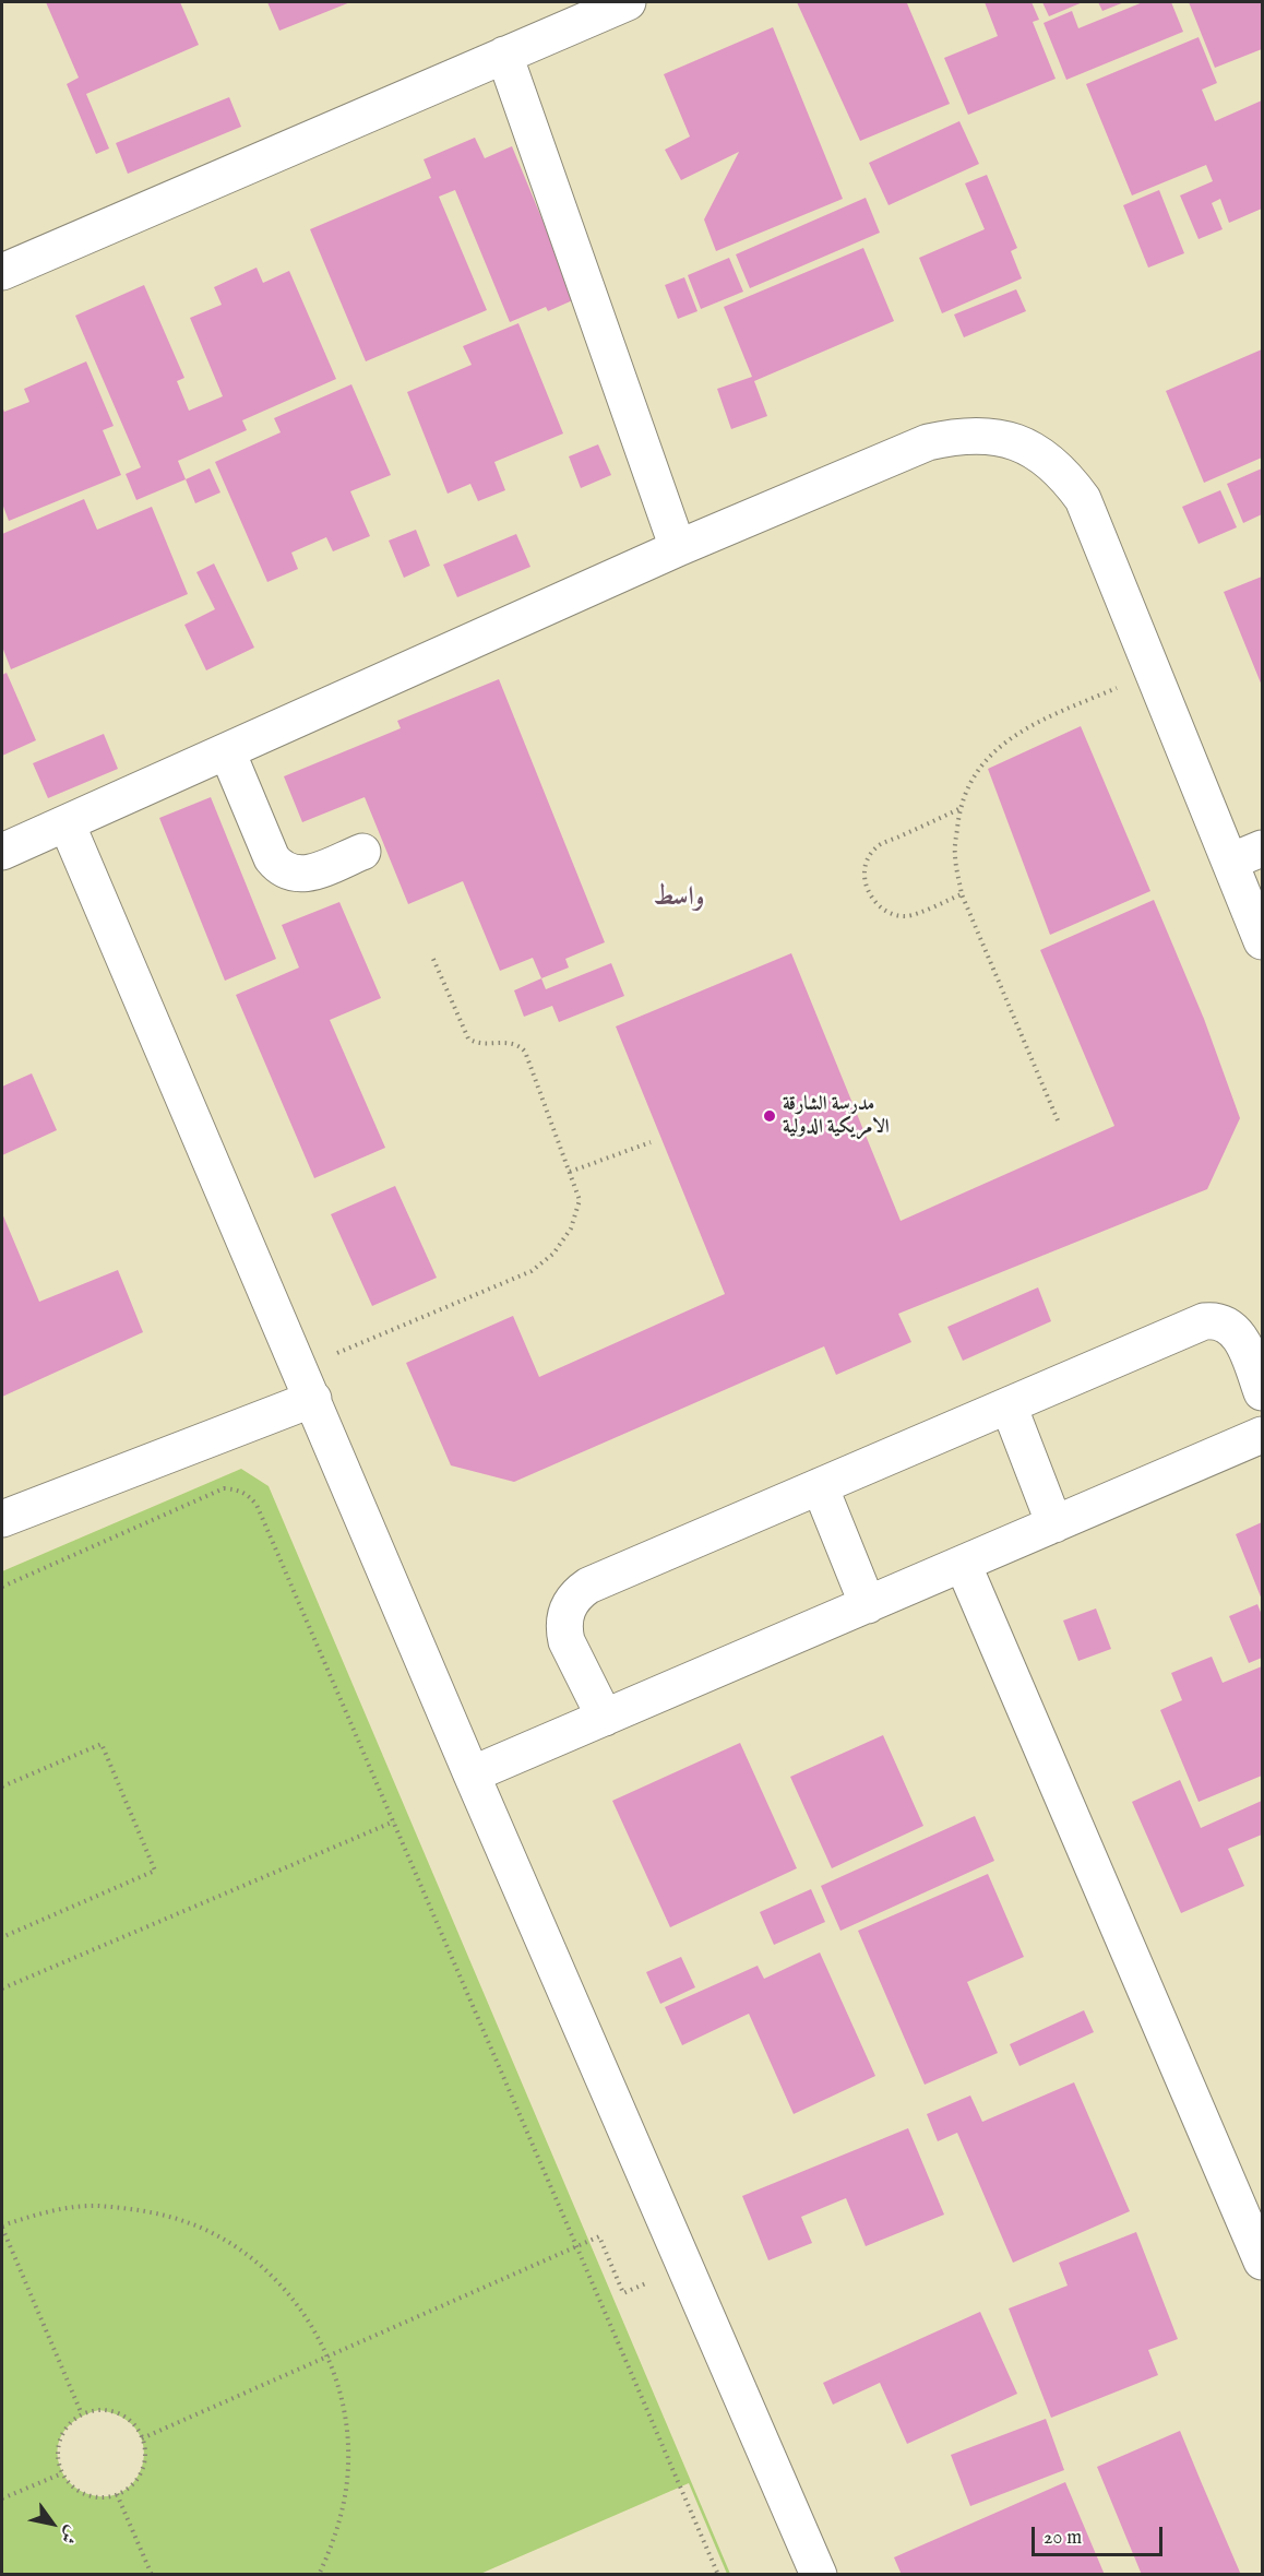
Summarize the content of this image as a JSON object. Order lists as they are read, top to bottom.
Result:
{
  "districts": ["واسط"],
  "places": ["مدرسة الشارقة الامريكية الدولية"],
  "scale_bar": "20 m",
  "north": "bottom right"
}
